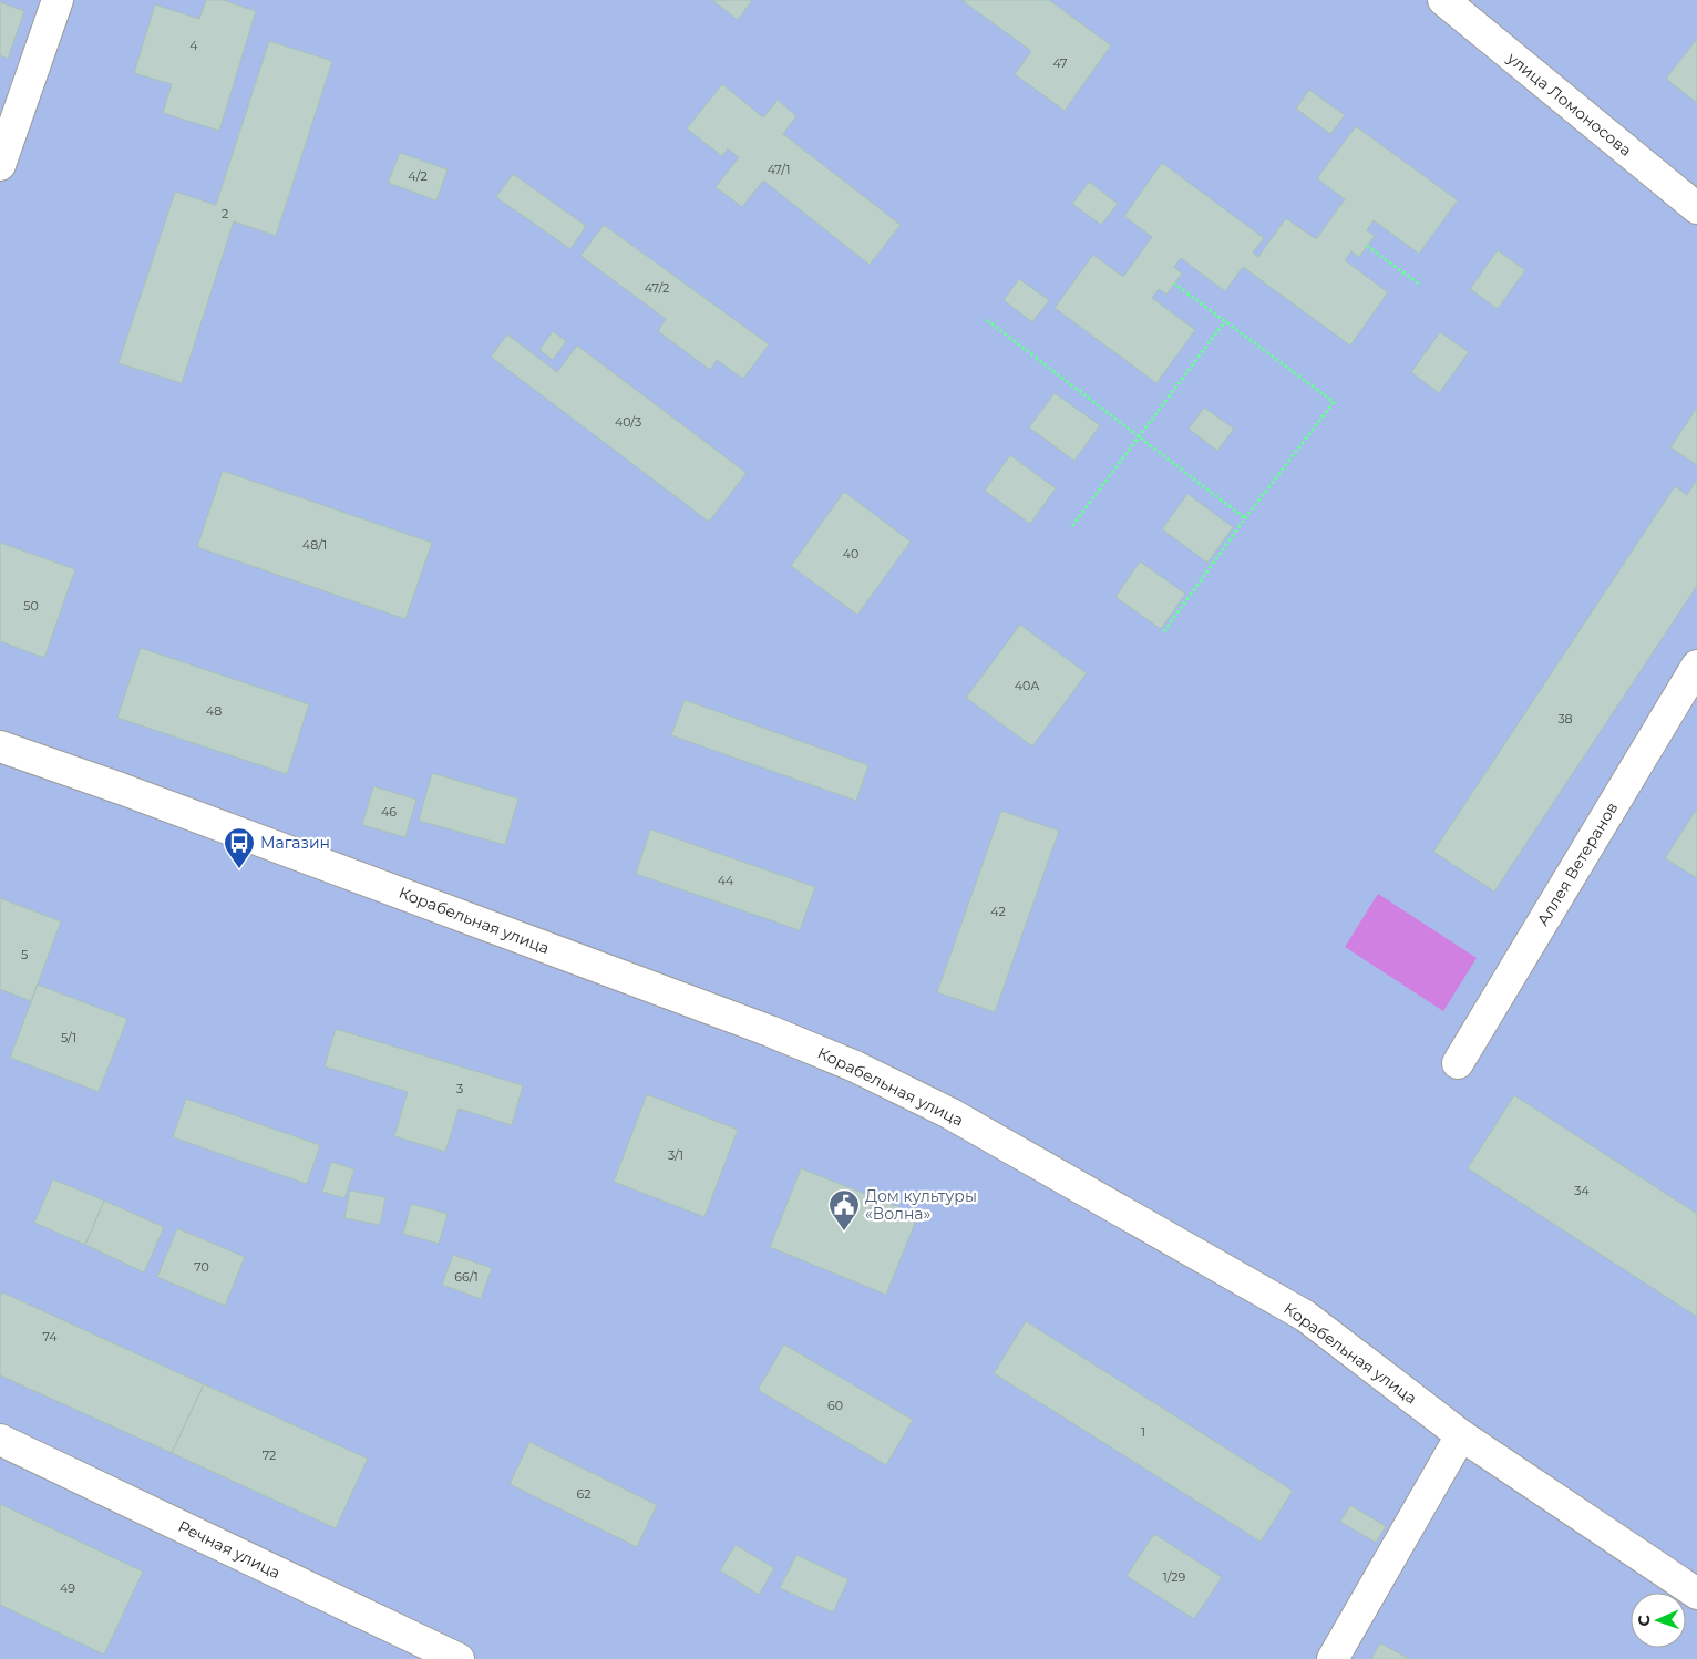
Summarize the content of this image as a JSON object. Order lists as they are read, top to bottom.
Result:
{
  "streets": {
    "street": [
      "улица Ломоносова",
      "Аллея Ветеранов",
      "Корабельная улица",
      "Речная улица"
    ]
  },
  "places": {
    "bus stop": ["Магазин"],
    "public building": ["Дом культуры «Волна»"]
  },
  "house_numbers": [
    "4",
    "47",
    "47/1",
    "4/2",
    "2",
    "47/2",
    "40/3",
    "48/1",
    "40",
    "50",
    "40А",
    "48",
    "38",
    "46",
    "44",
    "42",
    "5",
    "5/1",
    "3",
    "3/1",
    "34",
    "70",
    "66/1",
    "74",
    "60",
    "1",
    "72",
    "62",
    "1/29",
    "49"
  ],
  "north": "left"
}
